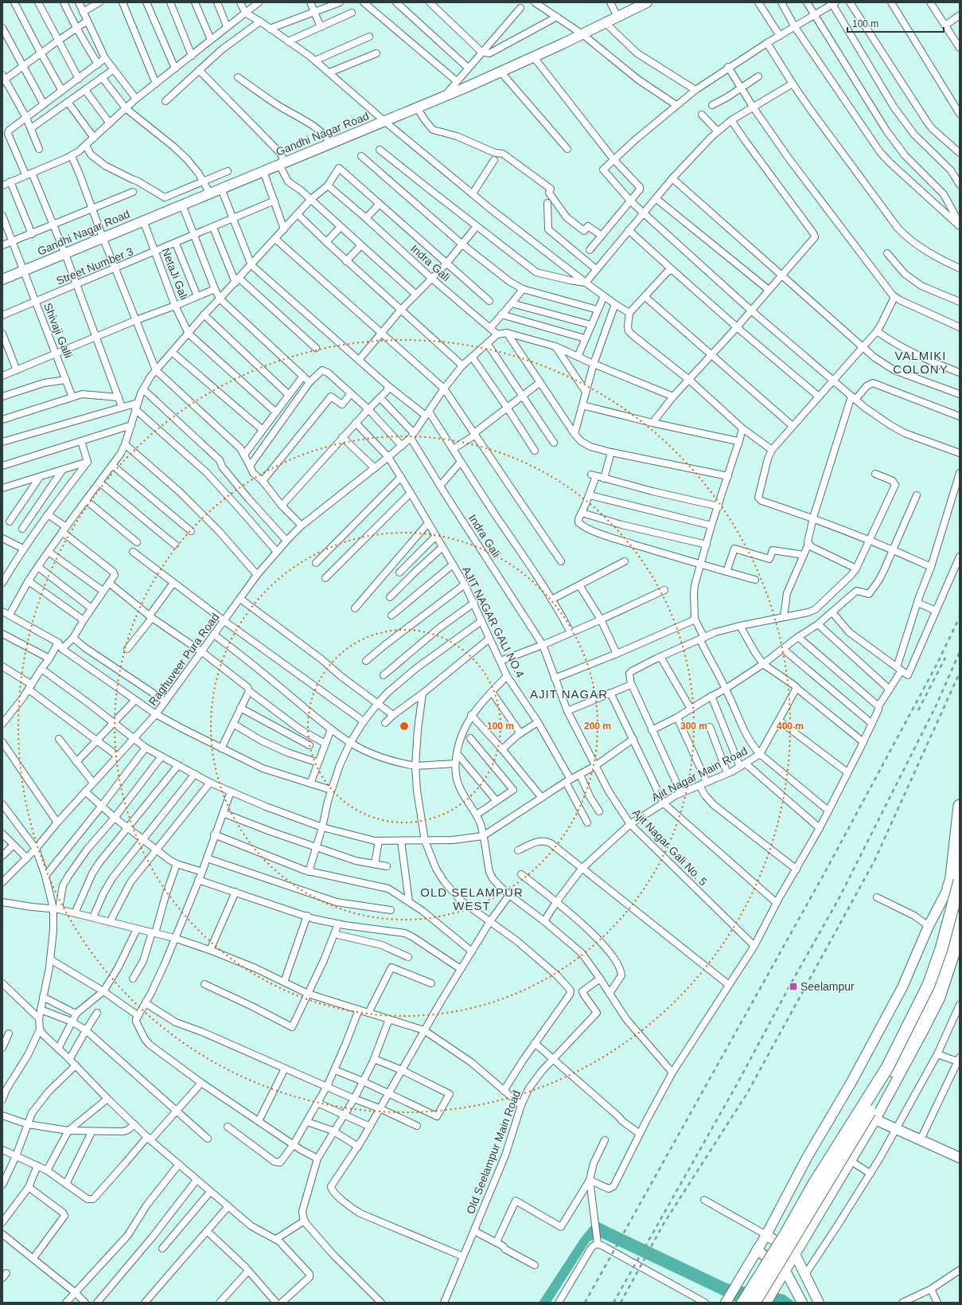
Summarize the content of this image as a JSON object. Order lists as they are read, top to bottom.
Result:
{
  "streets": {
    "main road": ["Gandhi Nagar Road"],
    "street": [
      "Indra Gali",
      "Street Number 3",
      "NetaJi Gali",
      "Shivaji Galli",
      "AJIT NAGAR GALI NO.4",
      "Raghuveer Pura Road",
      "Ajit Nagar Main Road",
      "Ajit Nagar Gali No. 5",
      "Old Seelampur Main Road"
    ]
  },
  "crossings": [
    ["Gandhi Nagar Road", "NetaJi Gali"],
    ["Gandhi Nagar Road", "Shivaji Galli"],
    ["Indra Gali", "Ajit Nagar Gali No. 5"],
    ["Street Number 3", "NetaJi Gali"],
    ["Street Number 3", "Shivaji Galli"],
    ["AJIT NAGAR GALI NO.4", "Raghuveer Pura Road"],
    ["Ajit Nagar Main Road", "Ajit Nagar Gali No. 5"]
  ],
  "districts": ["VALMIKI COLONY", "AJIT NAGAR", "OLD SELAMPUR WEST"],
  "places": {
    "transit": ["Seelampur"]
  },
  "scale_bar": "100 m",
  "rings": [
    "100 m",
    "200 m",
    "300 m",
    "400 m"
  ]
}
